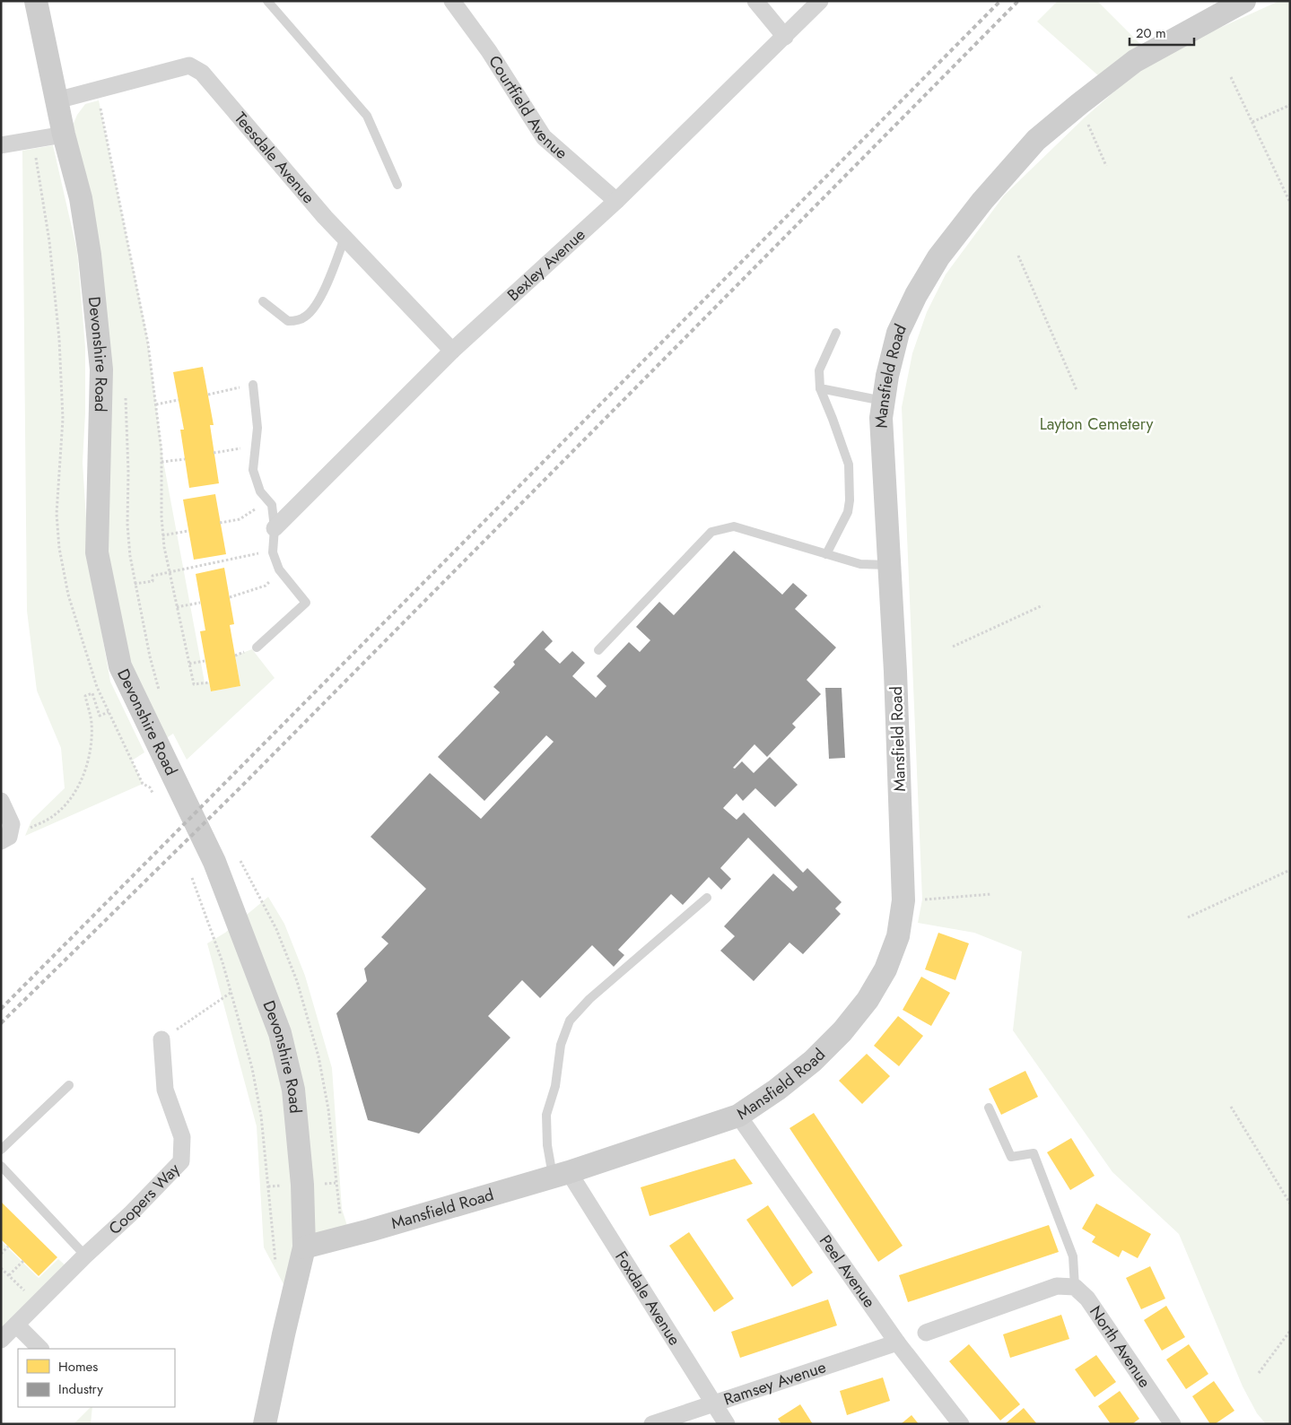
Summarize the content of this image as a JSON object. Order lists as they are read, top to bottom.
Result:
{
  "streets": {
    "street": [
      "Courtfield Avenue",
      "Teesdale Avenue",
      "Bexley Avenue",
      "Devonshire Road",
      "Mansfield Road",
      "Coopers Way",
      "Peel Avenue",
      "Foxdale Avenue",
      "North Avenue",
      "Ramsey Avenue"
    ]
  },
  "crossings": [
    ["Courtfield Avenue", "Bexley Avenue"],
    ["Teesdale Avenue", "Bexley Avenue"],
    ["Teesdale Avenue", "Devonshire Road"],
    ["Devonshire Road", "Mansfield Road"],
    ["Mansfield Road", "Peel Avenue"],
    ["Mansfield Road", "Foxdale Avenue"],
    ["Peel Avenue", "Ramsey Avenue"],
    ["Foxdale Avenue", "Ramsey Avenue"]
  ],
  "parks": ["Layton Cemetery"],
  "legend": ["Homes", "Industry"],
  "scale_bar": "20 m"
}
